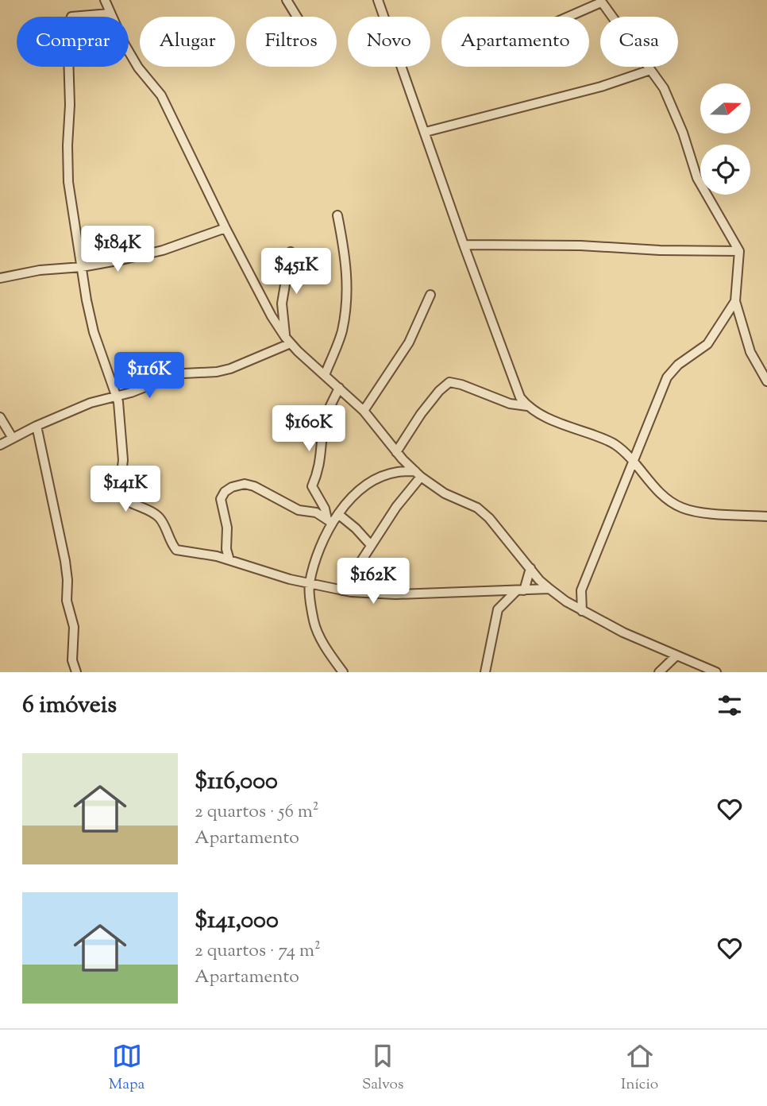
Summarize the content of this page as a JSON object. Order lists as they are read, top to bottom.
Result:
{
  "north": "right",
  "page": {
    "chip": [
      "Comprar",
      "Alugar",
      "Filtros",
      "Novo",
      "Apartamento",
      "Casa"
    ],
    "price": [
      "$184K",
      "$451K",
      "$116K",
      "$160K",
      "$141K",
      "$162K"
    ],
    "heading": "6 imóveis",
    "list": [
      {
        "name": "$116,000",
        "note": "2 quartos · 56 m² · Apartamento"
      },
      {
        "name": "$141,000",
        "note": "2 quartos · 74 m² · Apartamento"
      }
    ],
    "tabs": ["Mapa", "Salvos", "Início"]
  }
}
